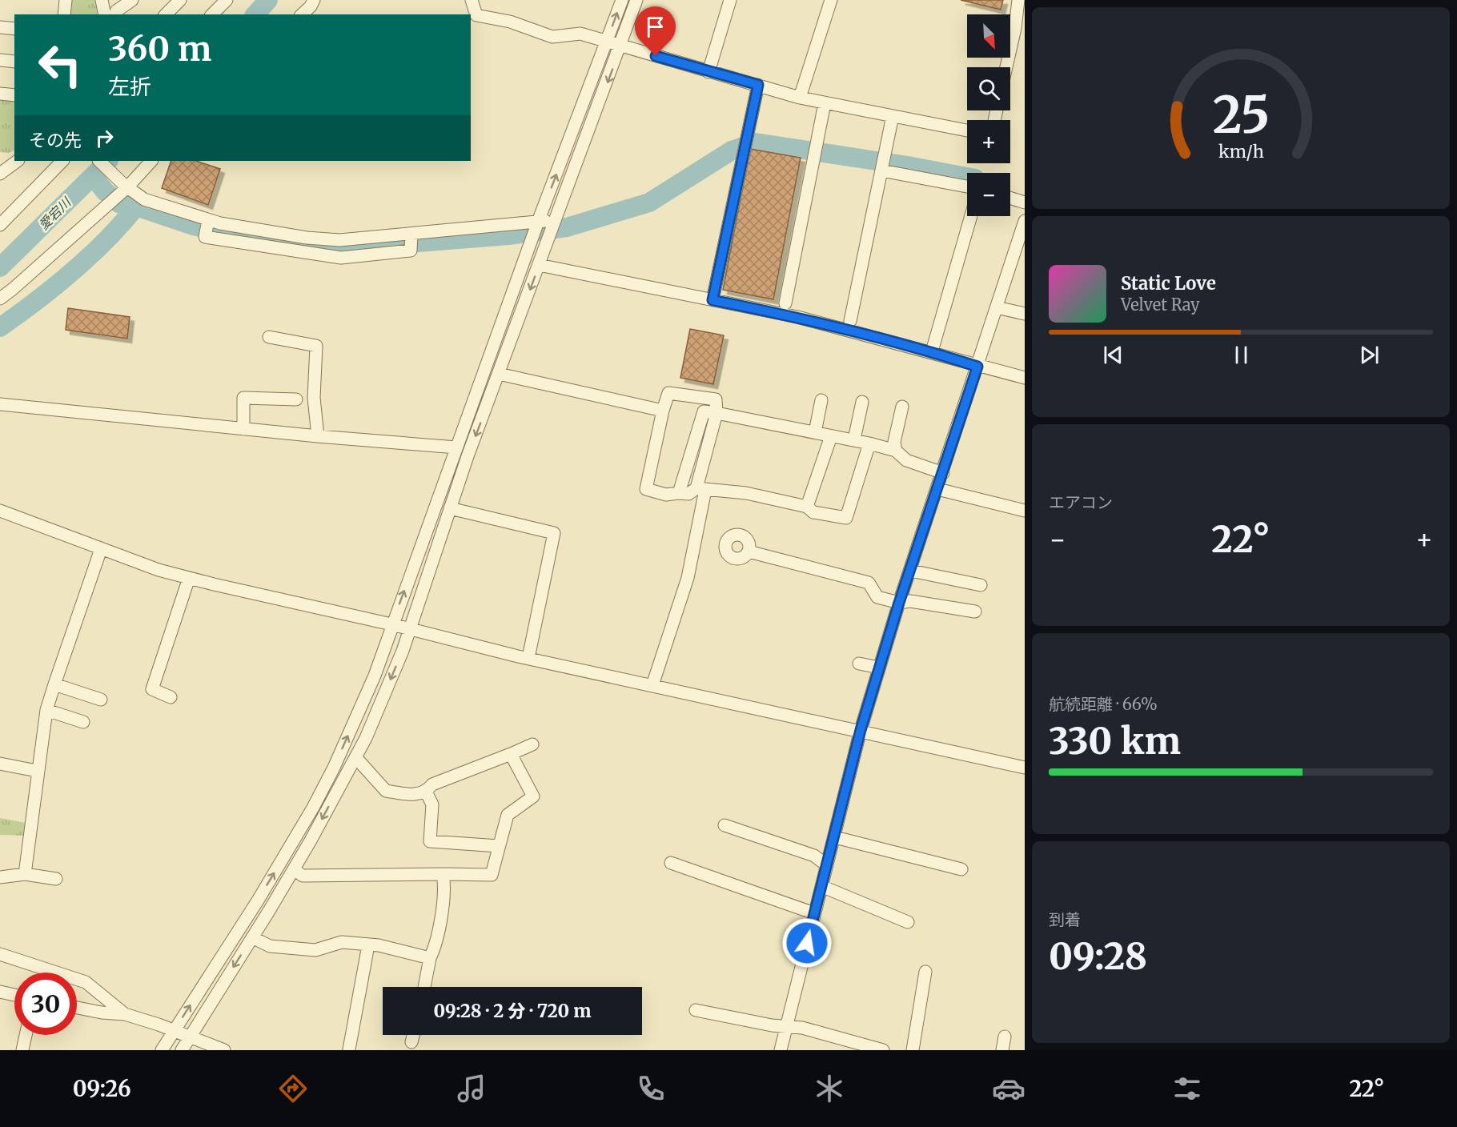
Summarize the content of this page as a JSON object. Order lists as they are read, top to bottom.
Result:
{
  "water": ["愛宕川"],
  "north": "bottom right",
  "page": {
    "map_buttons": ["+", "−"],
    "turn": ["360 m", "左折"],
    "then": "その先",
    "song": ["Static Love", "Velvet Ray"],
    "tile": [
      "エアコン",
      ["航続距離 · 66%", "330 km"],
      ["到着", "09:28"]
    ],
    "heat": ["−", "22°", "+"],
    "limit": "30",
    "trip": "09:28 · 2 分 · 720 m",
    "tabs": ["09:26", "22°"],
    "gauge": ["25", "km/h"]
  }
}
